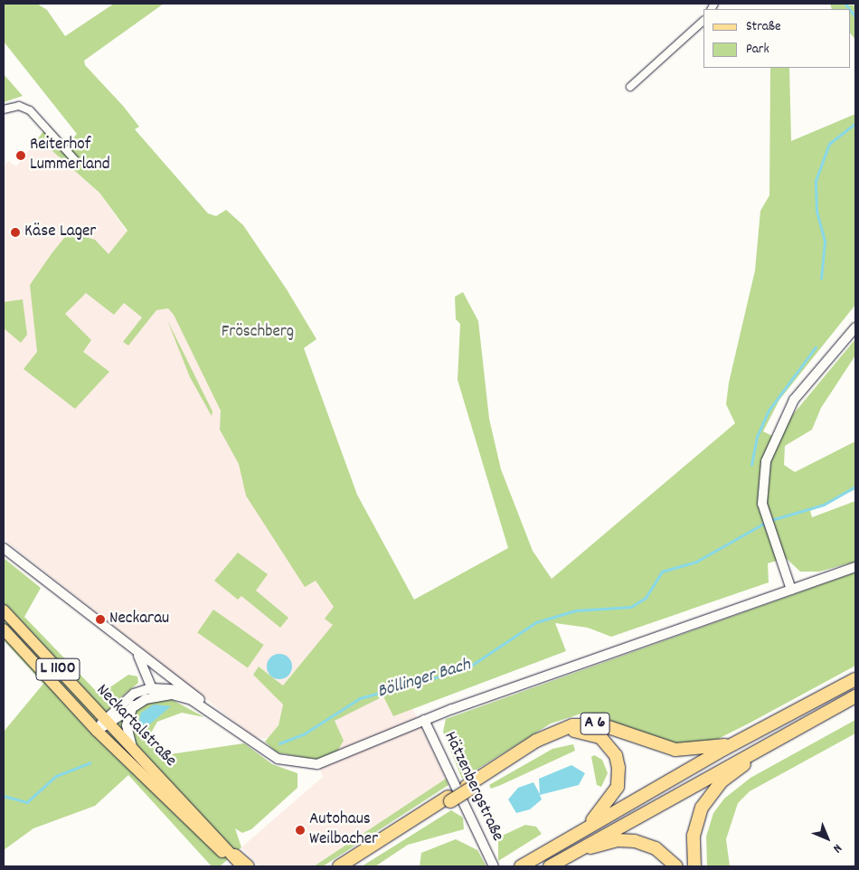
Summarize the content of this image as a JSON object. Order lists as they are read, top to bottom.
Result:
{
  "streets": {
    "highway": ["A 6"],
    "main road": ["L 1100", "Neckartalstraße"],
    "street": ["Hätzenbergstraße"]
  },
  "water": ["Böllinger Bach"],
  "parks": ["Fröschberg"],
  "places": [
    "Reiterhof Lummerland",
    "Käse Lager",
    "Neckarau",
    "Autohaus Weilbacher"
  ],
  "legend": ["Straße", "Park"],
  "north": "bottom right"
}
